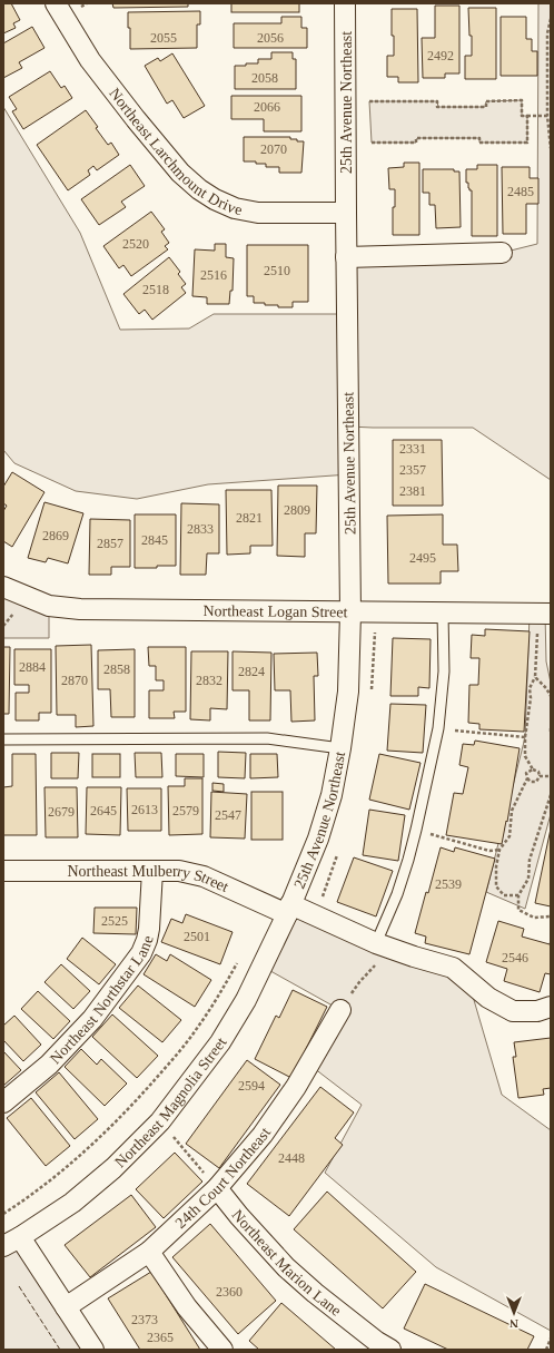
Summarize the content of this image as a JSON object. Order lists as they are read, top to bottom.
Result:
{
  "streets": {
    "street": [
      "25th Avenue Northeast",
      "Northeast Larchmount Drive",
      "Northeast Logan Street",
      "Northeast Mulberry Street",
      "Northeast Northstar Lane",
      "Northeast Magnolia Street",
      "24th Court Northeast",
      "Northeast Marion Lane"
    ]
  },
  "crossings": [
    ["25th Avenue Northeast", "Northeast Larchmount Drive"],
    ["25th Avenue Northeast", "Northeast Logan Street"],
    ["25th Avenue Northeast", "Northeast Mulberry Street"],
    ["25th Avenue Northeast", "Northeast Magnolia Street"],
    ["Northeast Mulberry Street", "Northeast Northstar Lane"],
    ["Northeast Mulberry Street", "Northeast Magnolia Street"],
    ["24th Court Northeast", "Northeast Marion Lane"]
  ],
  "house_numbers": [
    "2055",
    "2056",
    "2492",
    "2058",
    "2066",
    "2070",
    "2485",
    "2520",
    "2510",
    "2516",
    "2518",
    "2331",
    "2357",
    "2381",
    "2809",
    "2821",
    "2833",
    "2869",
    "2845",
    "2857",
    "2495",
    "2884",
    "2858",
    "2824",
    "2870",
    "2832",
    "2613",
    "2645",
    "2579",
    "2679",
    "2547",
    "2539",
    "2525",
    "2501",
    "2546",
    "2594",
    "2448",
    "2360",
    "2373",
    "2365"
  ],
  "north": "bottom"
}
